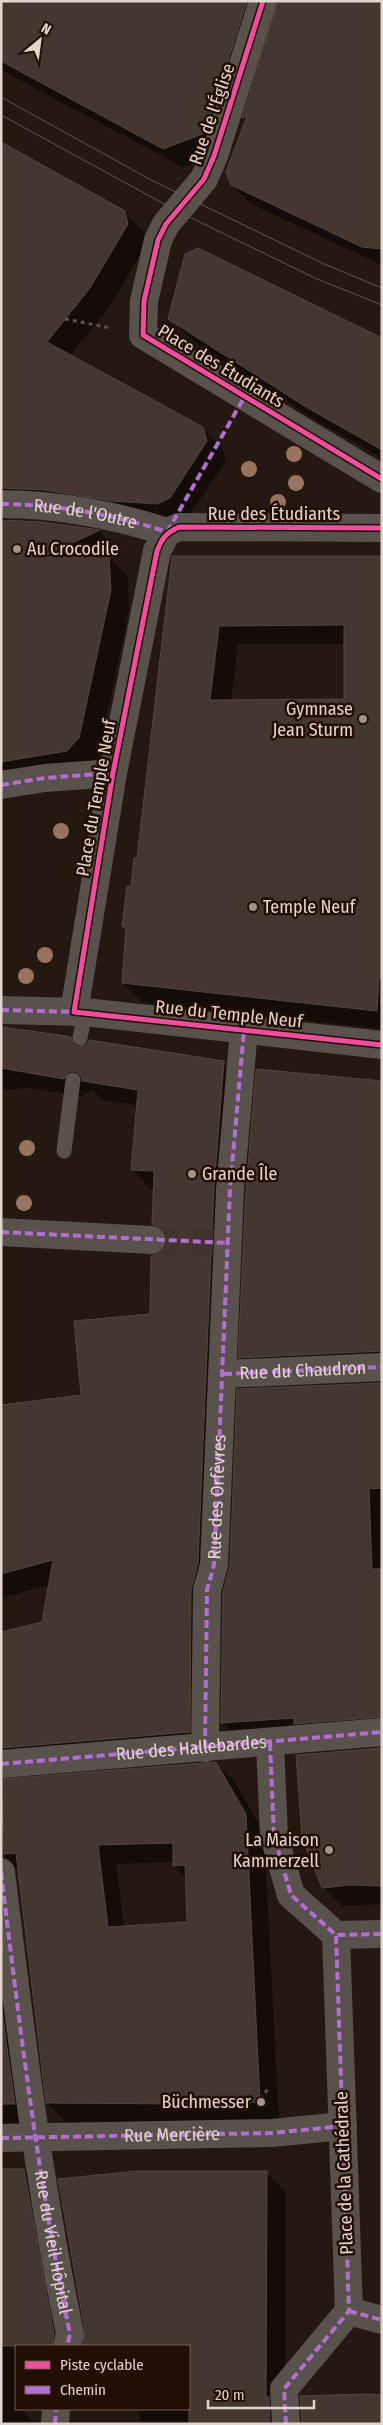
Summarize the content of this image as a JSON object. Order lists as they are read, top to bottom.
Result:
{
  "streets": {
    "street": [
      "Rue de l'Église",
      "Place des Étudiants",
      "Rue de l'Outre",
      "Rue des Étudiants",
      "Place du Temple Neuf",
      "Rue du Temple Neuf",
      "Rue du Chaudron",
      "Rue des Orfèvres",
      "Rue des Hallebardes",
      "Rue Mercière",
      "Place de la Cathédrale",
      "Rue du Vieil Hôpital"
    ]
  },
  "crossings": [
    ["Rue de l'Église", "Place des Étudiants"],
    ["Rue de l'Outre", "Rue des Étudiants"],
    ["Rue de l'Outre", "Place du Temple Neuf"],
    ["Rue des Étudiants", "Place du Temple Neuf"],
    ["Place du Temple Neuf", "Rue du Temple Neuf"],
    ["Rue du Temple Neuf", "Rue des Orfèvres"],
    ["Rue du Chaudron", "Rue des Orfèvres"],
    ["Rue des Orfèvres", "Rue des Hallebardes"],
    ["Rue Mercière", "Place de la Cathédrale"],
    ["Rue Mercière", "Rue du Vieil Hôpital"]
  ],
  "places": [
    "Au Crocodile",
    "Gymnase Jean Sturm",
    "Temple Neuf",
    "Grande Île",
    "La Maison Kammerzell",
    "Büchmesser"
  ],
  "legend": ["Piste cyclable", "Chemin"],
  "scale_bar": "20 m",
  "north": "top right"
}
